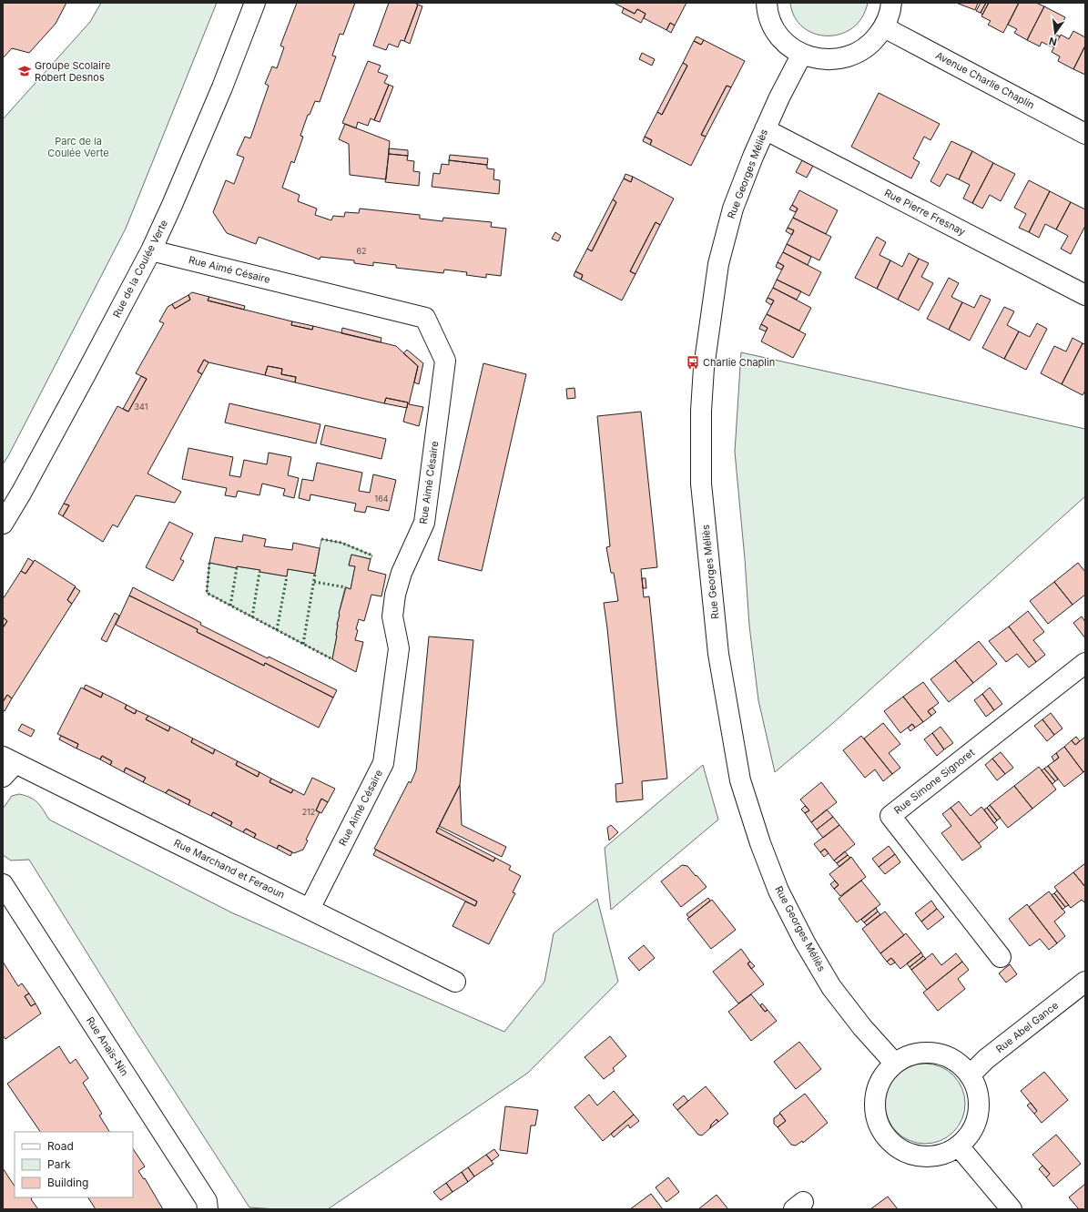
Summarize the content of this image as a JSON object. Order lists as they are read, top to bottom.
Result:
{
  "streets": {
    "street": [
      "Avenue Charlie Chaplin",
      "Rue Georges Méliès",
      "Rue Pierre Fresnay",
      "Rue de la Coulée Verte",
      "Rue Aimé Césaire",
      "Rue Simone Signoret",
      "Rue Marchand et Feraoun",
      "Rue Abel Gance",
      "Rue Anaïs-Nin"
    ]
  },
  "crossings": [
    ["Rue Georges Méliès", "Rue Pierre Fresnay"],
    ["Rue Georges Méliès", "Rue Abel Gance"],
    ["Rue de la Coulée Verte", "Rue Aimé Césaire"],
    ["Rue Aimé Césaire", "Rue Marchand et Feraoun"]
  ],
  "parks": ["Parc de la Coulée Verte"],
  "places": {
    "school or university": ["Groupe Scolaire Robert Desnos"],
    "bus stop": ["Charlie Chaplin"]
  },
  "house_numbers": [
    "62",
    "341",
    "164",
    "212"
  ],
  "legend": ["Road", "Park", "Building"],
  "north": "bottom"
}
